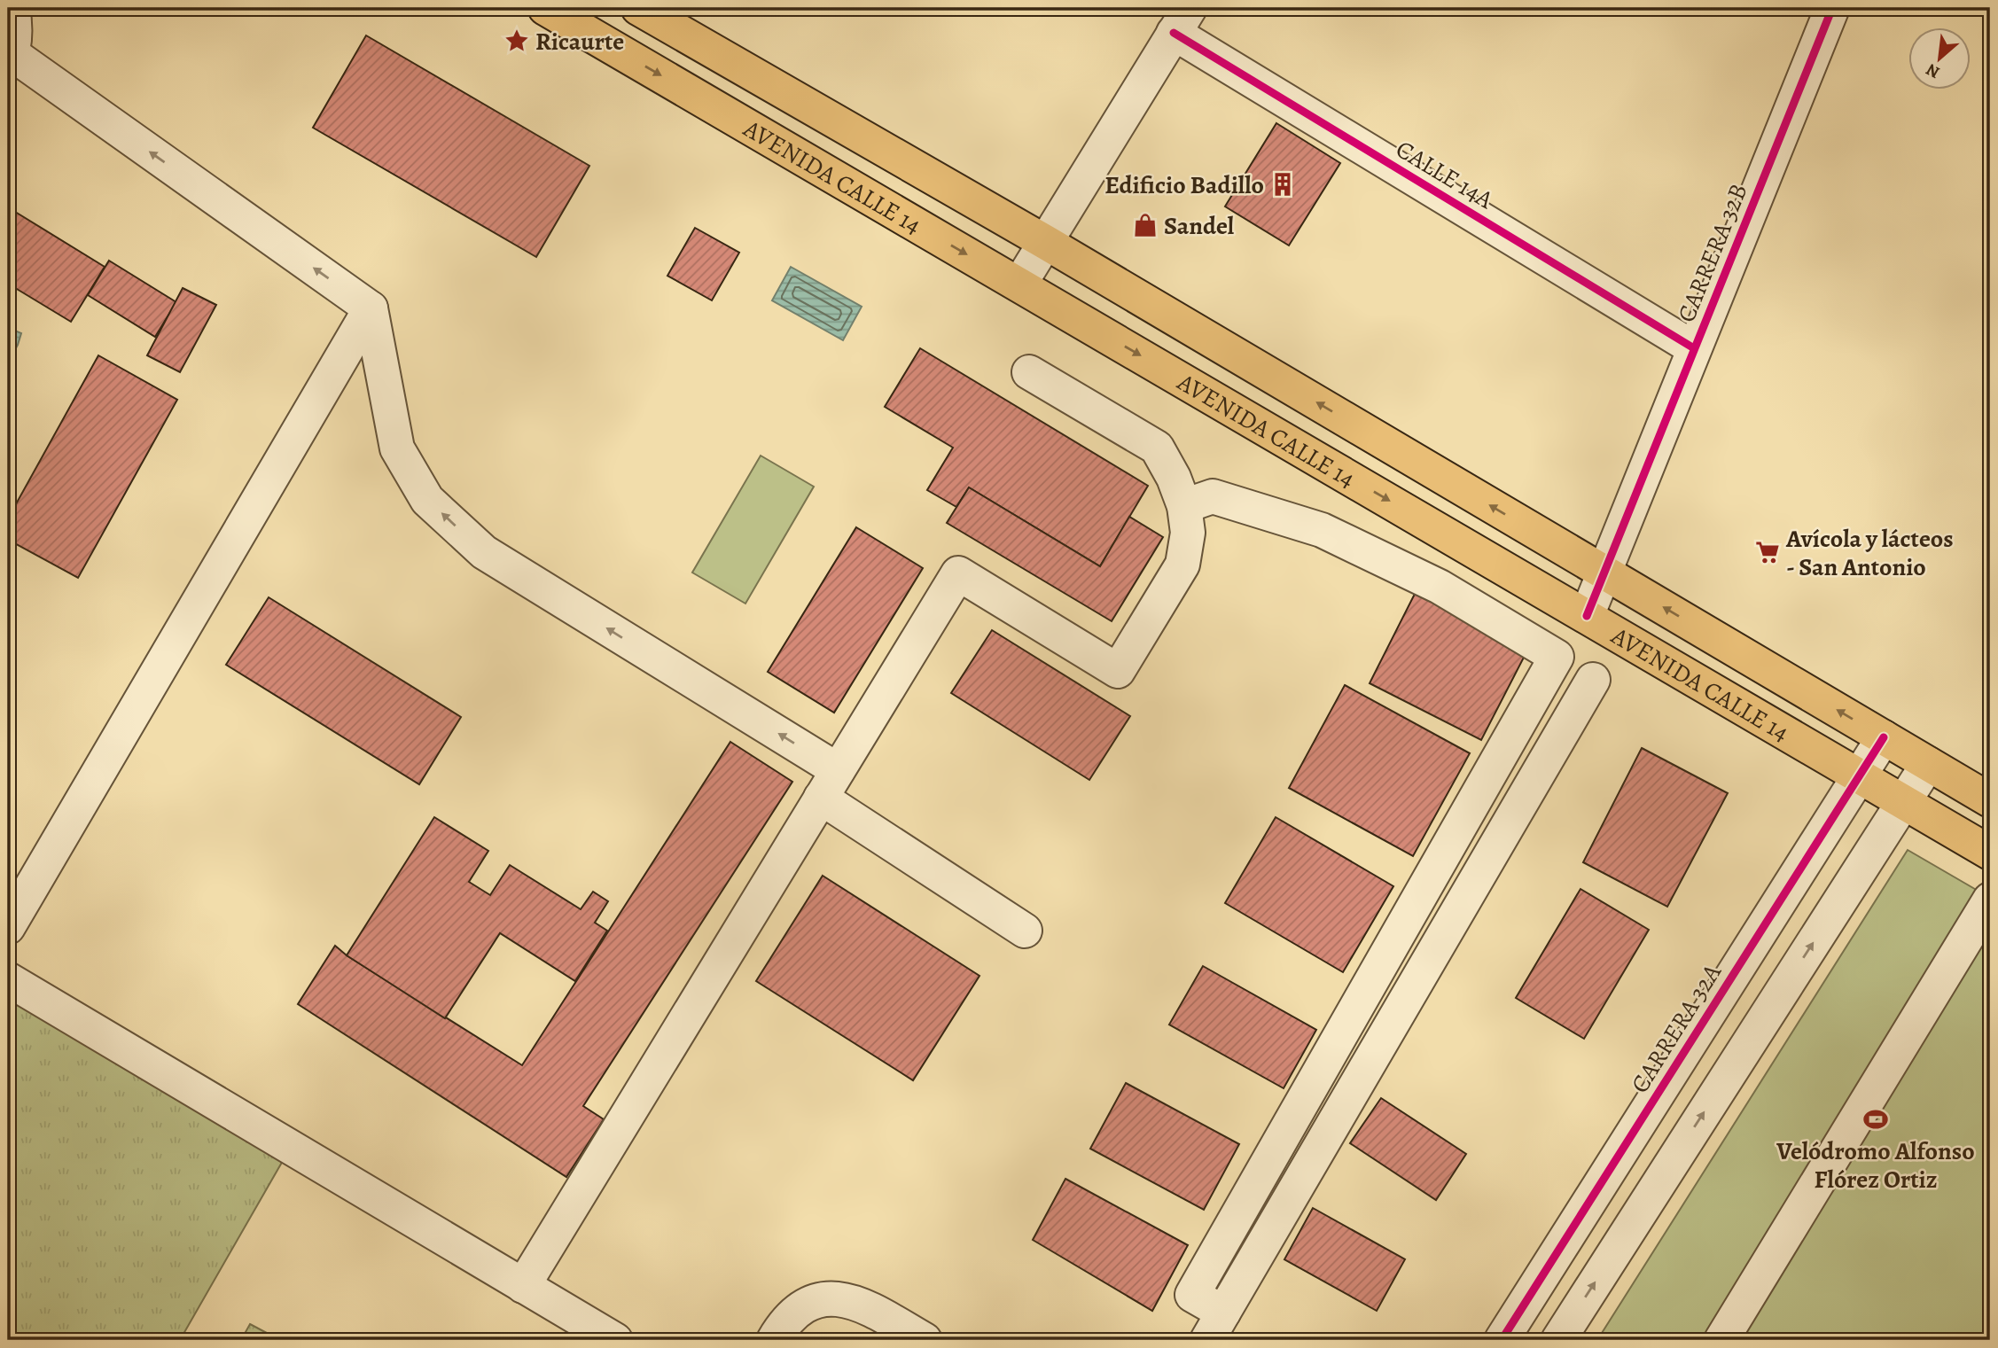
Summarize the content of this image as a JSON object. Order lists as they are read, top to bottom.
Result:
{
  "streets": {
    "main road": ["AVENIDA CALLE 14"],
    "street": ["CALLE 14A", "CARRERA 32B", "CARRERA 32A"]
  },
  "crossings": [
    ["CALLE 14A", "CARRERA 32B"],
    ["AVENIDA CALLE 14", "CARRERA 32B"],
    ["AVENIDA CALLE 14", "CARRERA 32A"]
  ],
  "places": {
    "place": ["Ricaurte"],
    "building": ["Edificio Badillo"],
    "shop": ["Sandel"],
    "supermarket": ["Avícola y lácteos - San Antonio"],
    "sports": ["Velódromo Alfonso Flórez Ortiz"]
  },
  "north": "bottom left"
}
